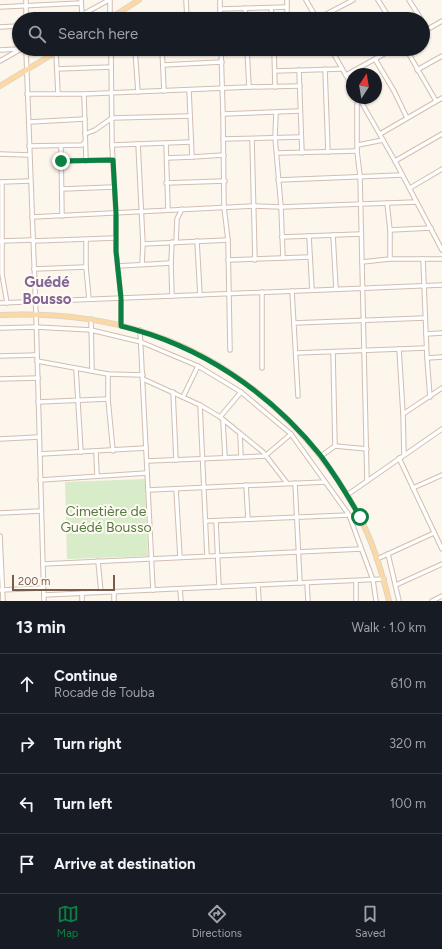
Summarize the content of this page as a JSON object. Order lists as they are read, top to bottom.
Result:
{
  "districts": ["Guédé Bousso"],
  "parks": ["Cimetière de Guédé Bousso"],
  "scale_bar": "200 m",
  "north": "top",
  "page": {
    "search": "Search here",
    "scale": "200 m",
    "heading": ["13 min", "Walk · 1.0 km"],
    "list": [
      ["Continue", "Rocade de Touba", "610 m"],
      ["Turn right", "320 m"],
      ["Turn left", "100 m"],
      "Arrive at destination"
    ],
    "nav": ["Map", "Directions", "Saved"]
  }
}
